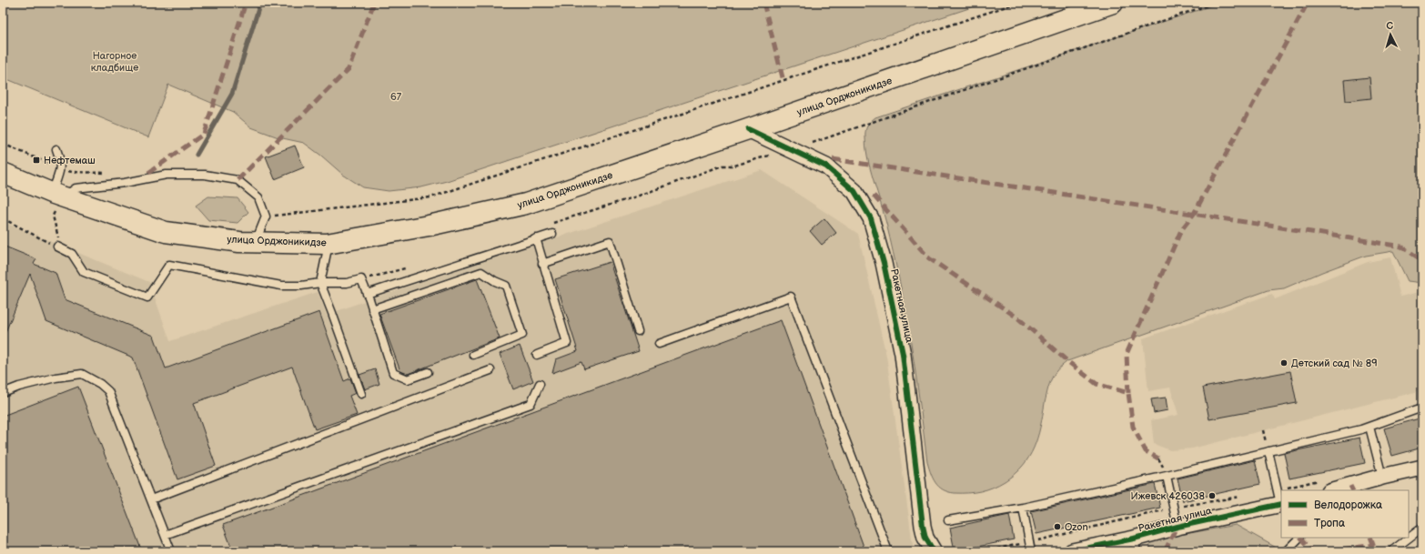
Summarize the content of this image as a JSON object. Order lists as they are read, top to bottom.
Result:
{
  "streets": {
    "main road": ["улица Орджоникидзе"],
    "street": ["Ракетная улица"]
  },
  "crossings": [
    ["улица Орджоникидзе", "Ракетная улица"]
  ],
  "parks": ["Нагорное кладбище", "67"],
  "places": {
    "transit": ["Нефтемаш"],
    "other": ["Детский сад № 89", "Ижевск 426038", "Ozon"]
  },
  "legend": ["Велодорожка", "Тропа"],
  "north": "top"
}
